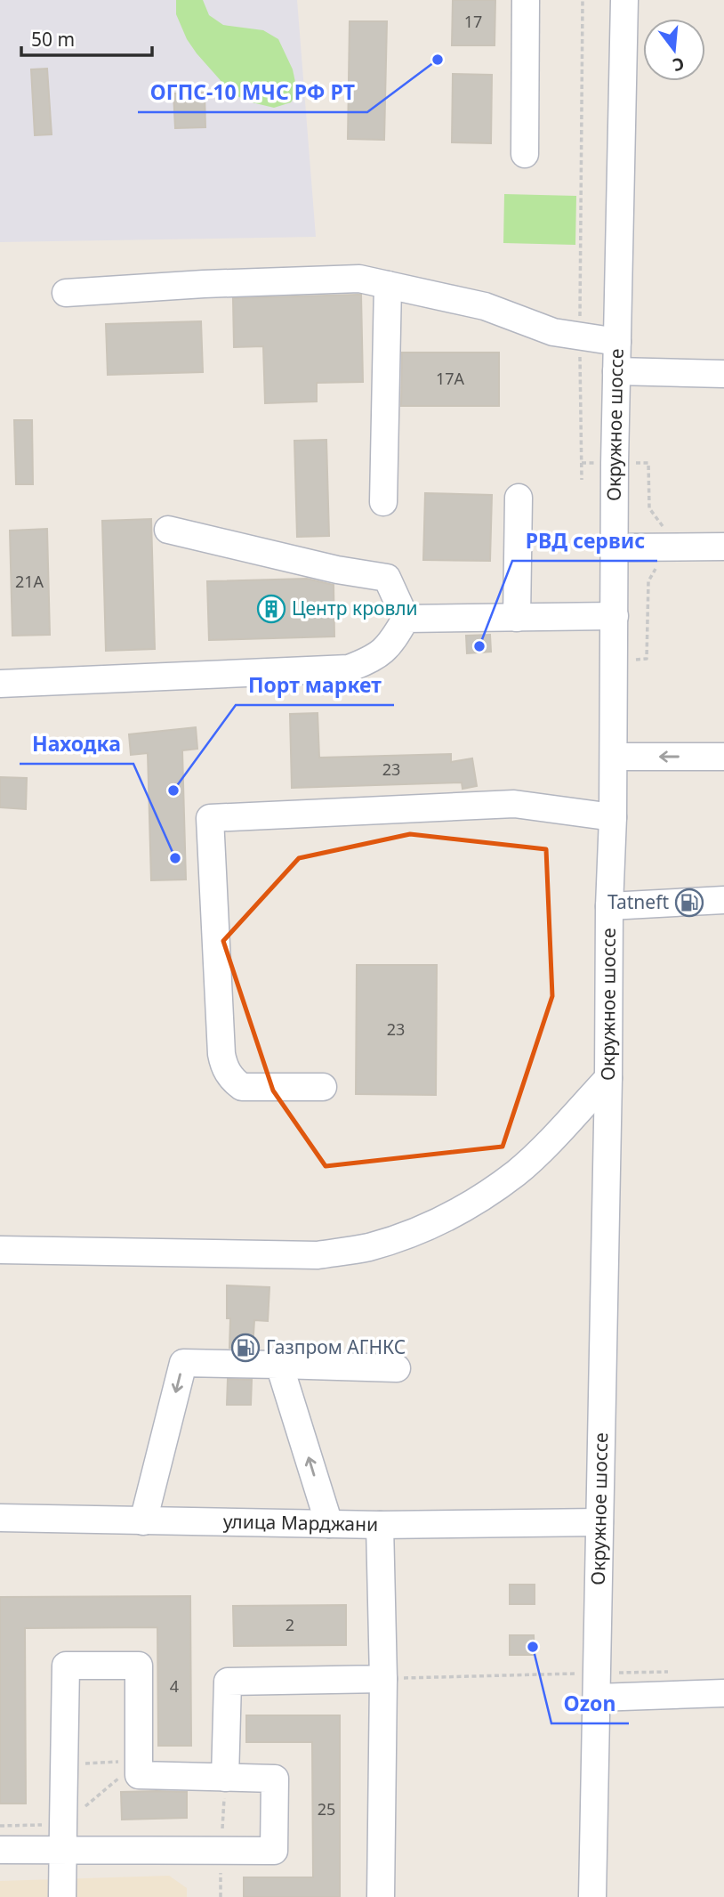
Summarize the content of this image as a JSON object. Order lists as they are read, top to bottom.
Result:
{
  "streets": {
    "street": ["Окружное шоссе", "улица Марджани"]
  },
  "crossings": [
    ["Окружное шоссе", "улица Марджани"]
  ],
  "places": {
    "other": [
      "ОГПС-10 МЧС РФ РТ",
      "РВД сервис",
      "Порт маркет",
      "Находка",
      "Ozon"
    ],
    "building": ["Центр кровли"],
    "fuel station": ["Tatneft", "Газпром АГНКС"]
  },
  "house_numbers": [
    "17",
    "17А",
    "21А",
    "23",
    "23",
    "2",
    "4",
    "25"
  ],
  "scale_bar": "50 m",
  "north": "bottom"
}
